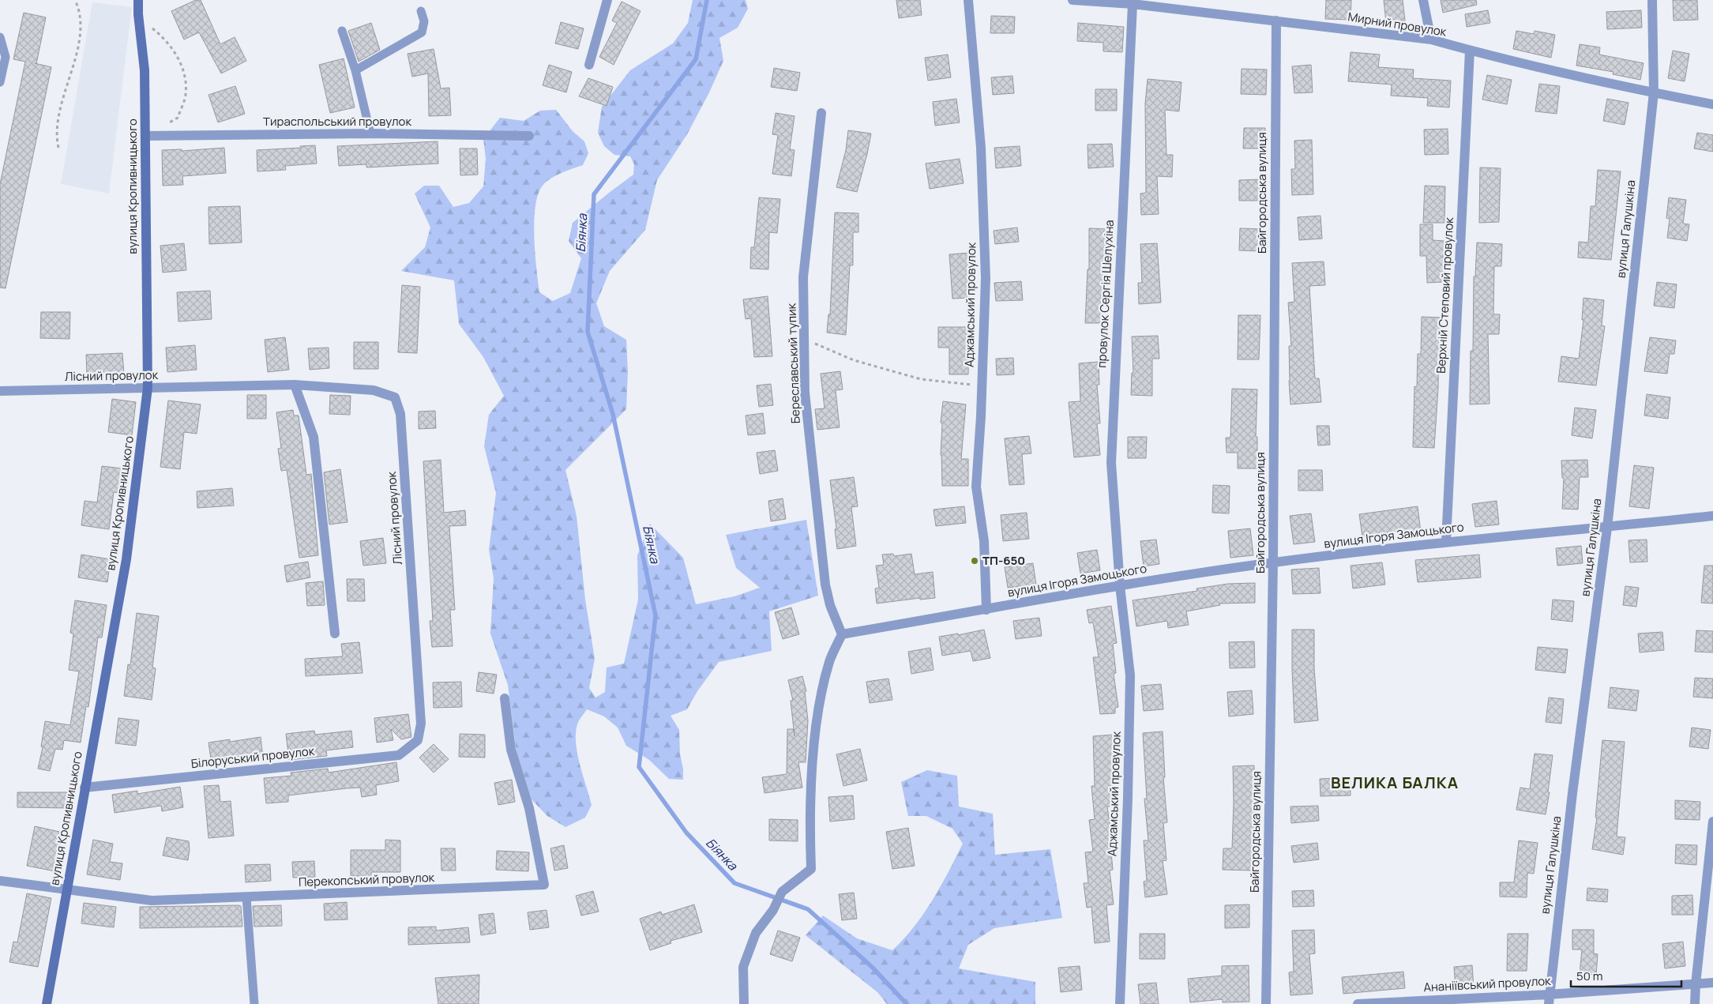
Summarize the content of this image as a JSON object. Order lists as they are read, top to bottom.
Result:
{
  "streets": {
    "main road": ["вулиця Кропивницького"],
    "street": [
      "Мирний провулок",
      "Тираспольський провулок",
      "Байгородська вулиця",
      "вулиця Галушкіна",
      "провулок Сергія Шелухіна",
      "Верхній Степовий провулок",
      "Аджамський провулок",
      "Береславський тупик",
      "Лісний провулок",
      "вулиця Ігоря Замоцького",
      "Білоруський провулок",
      "Перекопський провулок",
      "Ананіївський провулок"
    ]
  },
  "crossings": [
    ["Мирний провулок", "Байгородська вулиця"],
    ["Мирний провулок", "вулиця Галушкіна"],
    ["Мирний провулок", "провулок Сергія Шелухіна"],
    ["Мирний провулок", "Верхній Степовий провулок"],
    ["Тираспольський провулок", "вулиця Кропивницького"],
    ["вулиця Кропивницького", "Лісний провулок"],
    ["вулиця Кропивницького", "Білоруський провулок"],
    ["вулиця Кропивницького", "Перекопський провулок"],
    ["Байгородська вулиця", "вулиця Ігоря Замоцького"],
    ["вулиця Галушкіна", "вулиця Ігоря Замоцького"],
    ["вулиця Галушкіна", "Ананіївський провулок"],
    ["провулок Сергія Шелухіна", "Аджамський провулок"],
    ["провулок Сергія Шелухіна", "вулиця Ігоря Замоцького"],
    ["Верхній Степовий провулок", "вулиця Ігоря Замоцького"],
    ["Аджамський провулок", "вулиця Ігоря Замоцького"],
    ["Береславський тупик", "вулиця Ігоря Замоцького"],
    ["Лісний провулок", "Білоруський провулок"]
  ],
  "districts": ["ВЕЛИКА БАЛКА"],
  "water": ["Біянка"],
  "places": ["ТП-650"],
  "scale_bar": "50 m"
}
